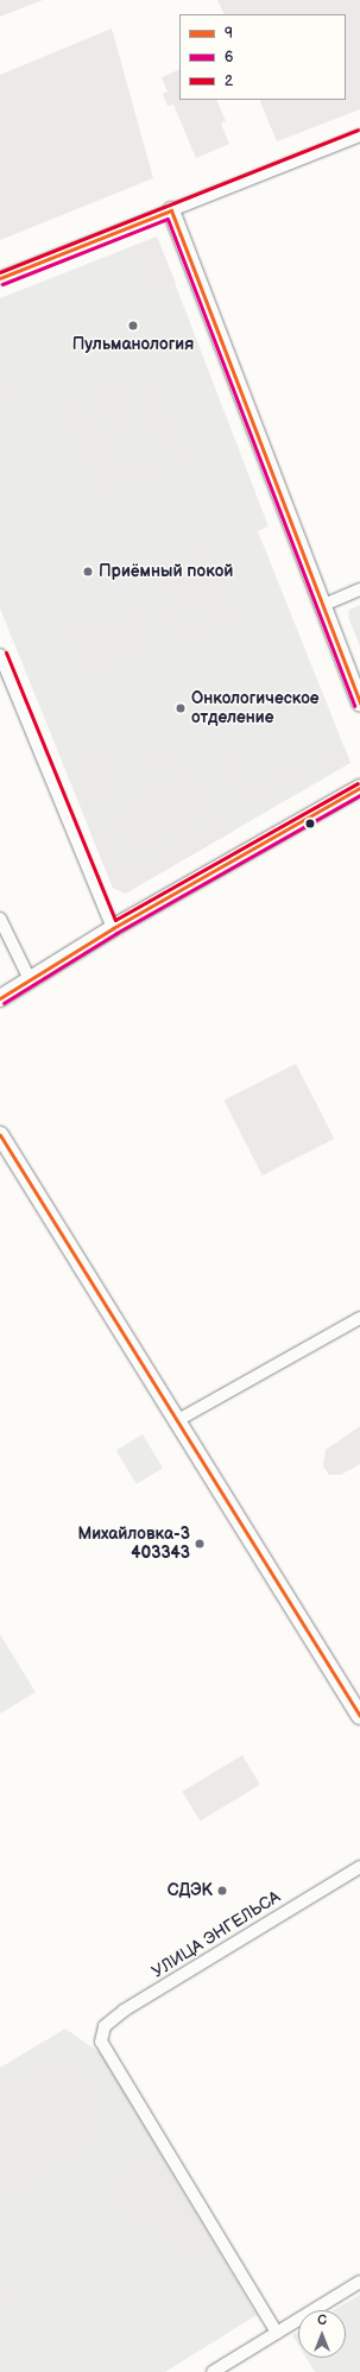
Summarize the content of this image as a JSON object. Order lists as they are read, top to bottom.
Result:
{
  "streets": {
    "street": ["УЛИЦА ЭНГЕЛЬСА"]
  },
  "places": [
    "Пульманология",
    "Приёмный покой",
    "Онкологическое отделение",
    "Михайловка-3 403343",
    "СДЭК"
  ],
  "lines": ["transit line 2", "transit line 9", "transit line 6"],
  "legend": ["9", "6", "2"],
  "north": "top"
}
